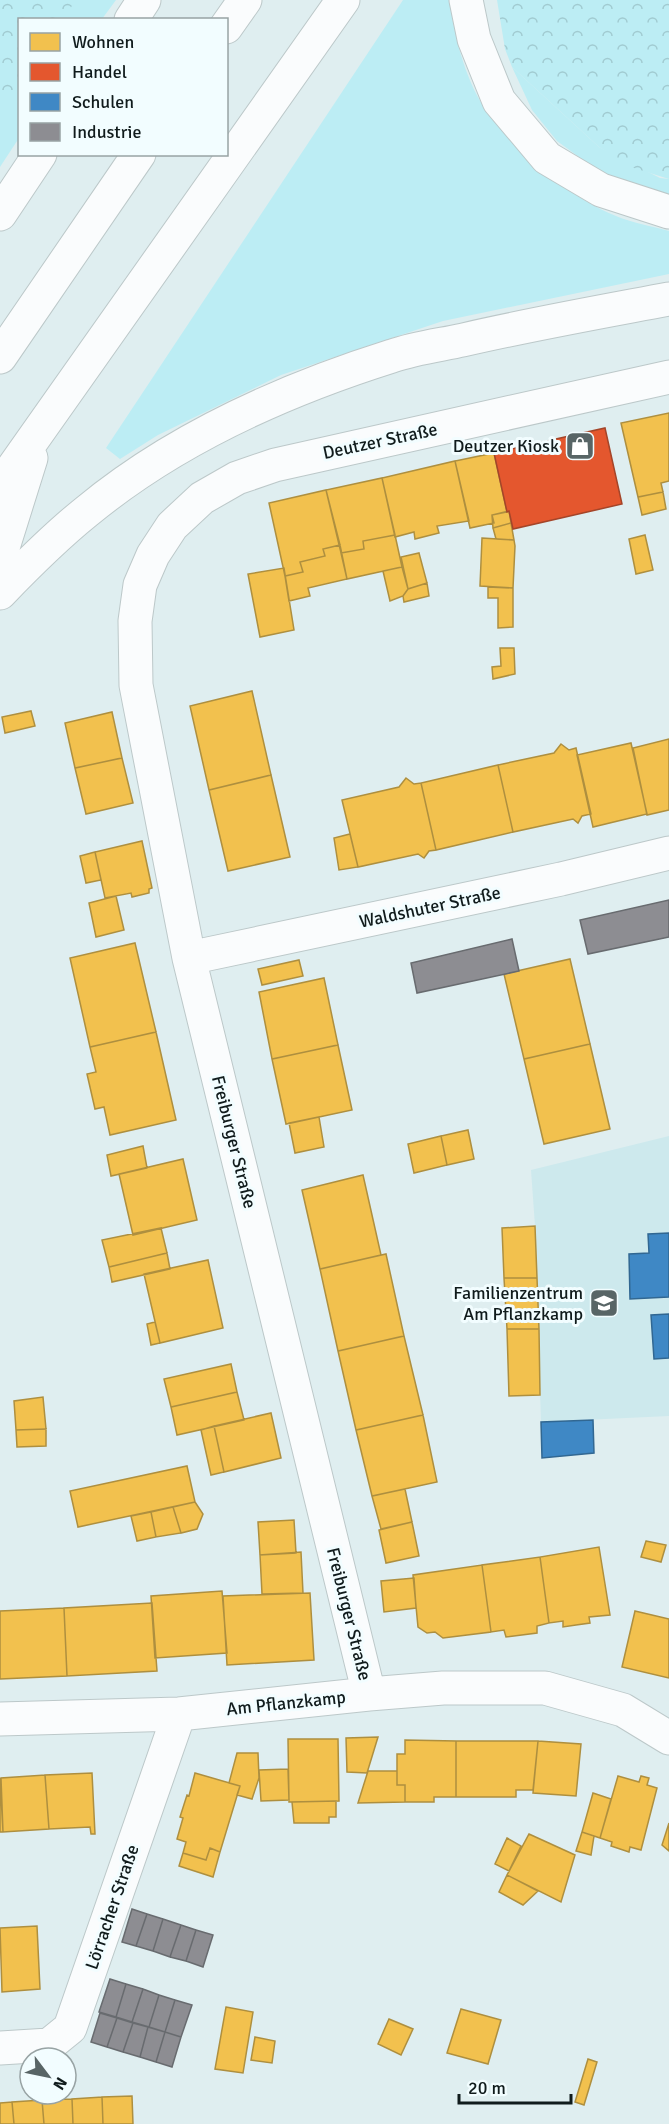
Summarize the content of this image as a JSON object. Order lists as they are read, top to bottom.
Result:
{
  "streets": {
    "main road": [
      "Deutzer Straße",
      "Waldshuter Straße",
      "Freiburger Straße",
      "Am Pflanzkamp",
      "Lörracher Straße"
    ]
  },
  "crossings": [
    ["Deutzer Straße", "Freiburger Straße"],
    ["Waldshuter Straße", "Freiburger Straße"],
    ["Freiburger Straße", "Am Pflanzkamp"],
    ["Am Pflanzkamp", "Lörracher Straße"]
  ],
  "places": {
    "shop": ["Deutzer Kiosk"],
    "school or university": ["Familienzentrum Am Pflanzkamp"]
  },
  "legend": [
    "Wohnen",
    "Handel",
    "Schulen",
    "Industrie"
  ],
  "scale_bar": "20 m",
  "north": "bottom right"
}
